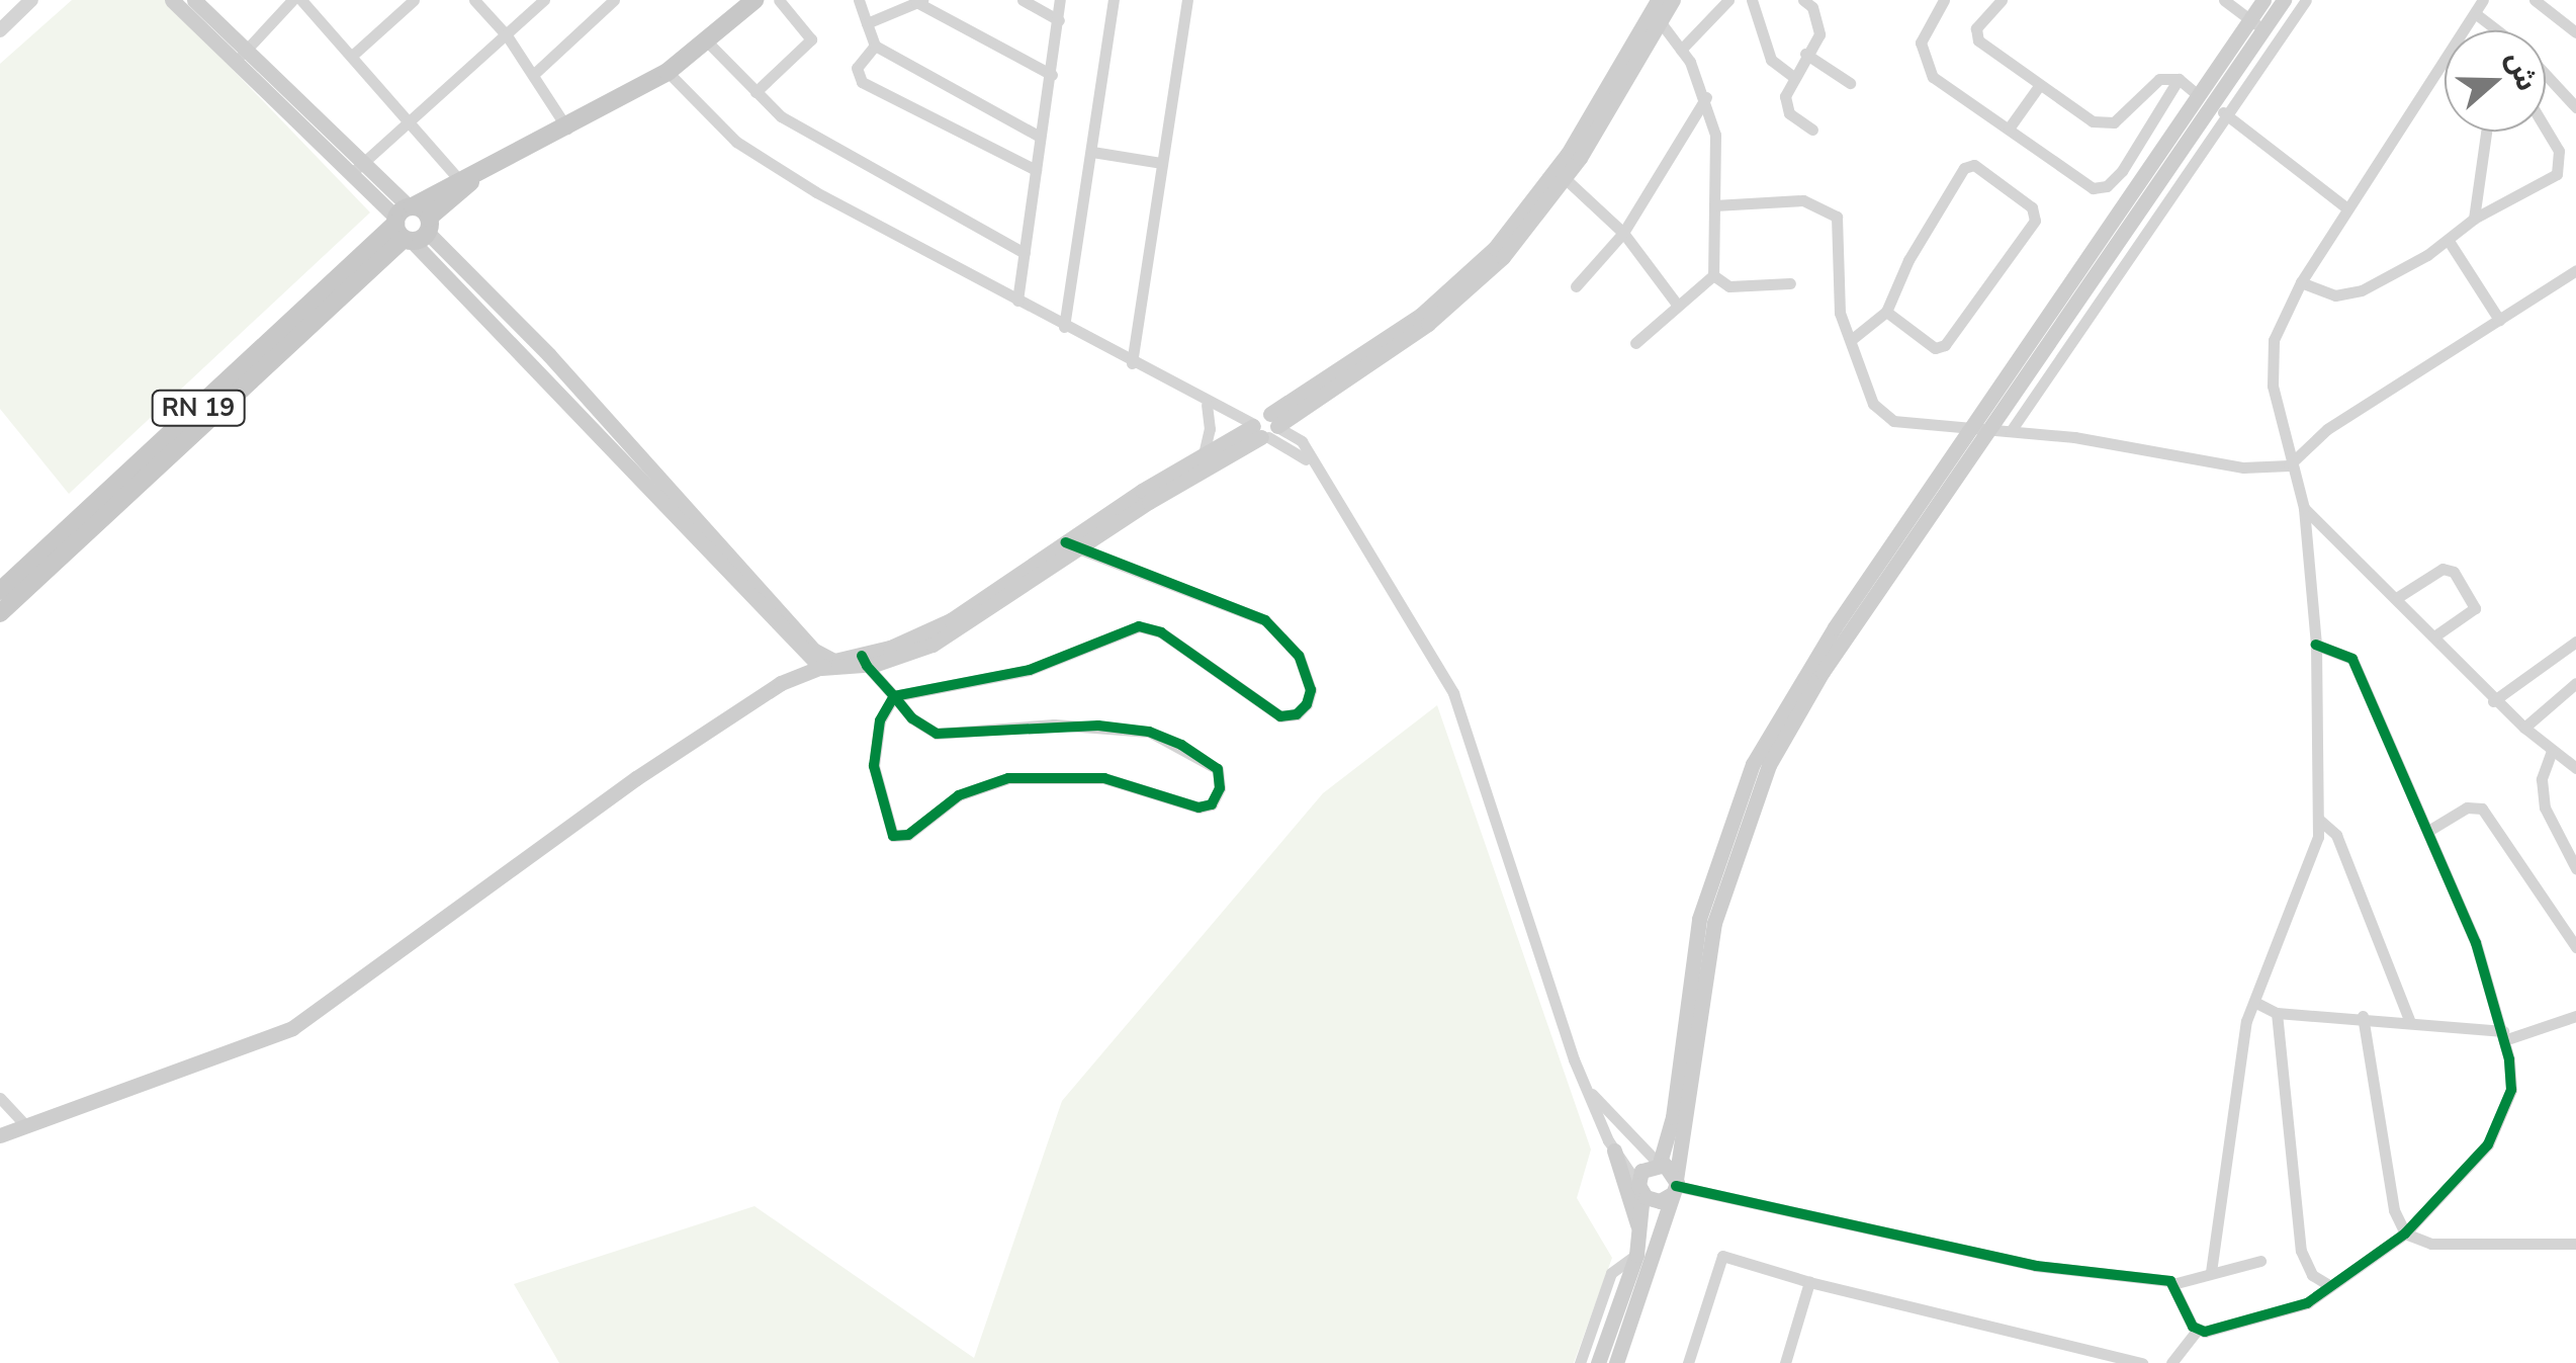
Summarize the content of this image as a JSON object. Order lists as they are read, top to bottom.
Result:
{
  "streets": {
    "main road": ["RN 19"]
  },
  "north": "right"
}
